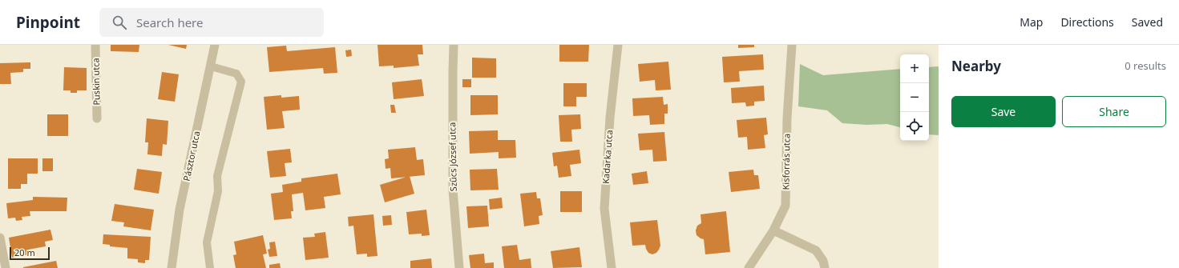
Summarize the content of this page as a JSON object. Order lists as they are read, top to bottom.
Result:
{
  "streets": {
    "street": [
      "Puskin utca",
      "Pásztor utca",
      "Szűcs József utca",
      "Kadarka utca",
      "Kisforrás utca"
    ]
  },
  "scale_bar": "20 m",
  "page": {
    "header": "Pinpoint",
    "search": "Search here",
    "nav": ["Map", "Directions", "Saved"],
    "heading": ["Nearby", "0 results"],
    "map_buttons": ["+", "−"],
    "buttons": ["Save", "Share"],
    "scale": "20 m"
  }
}
